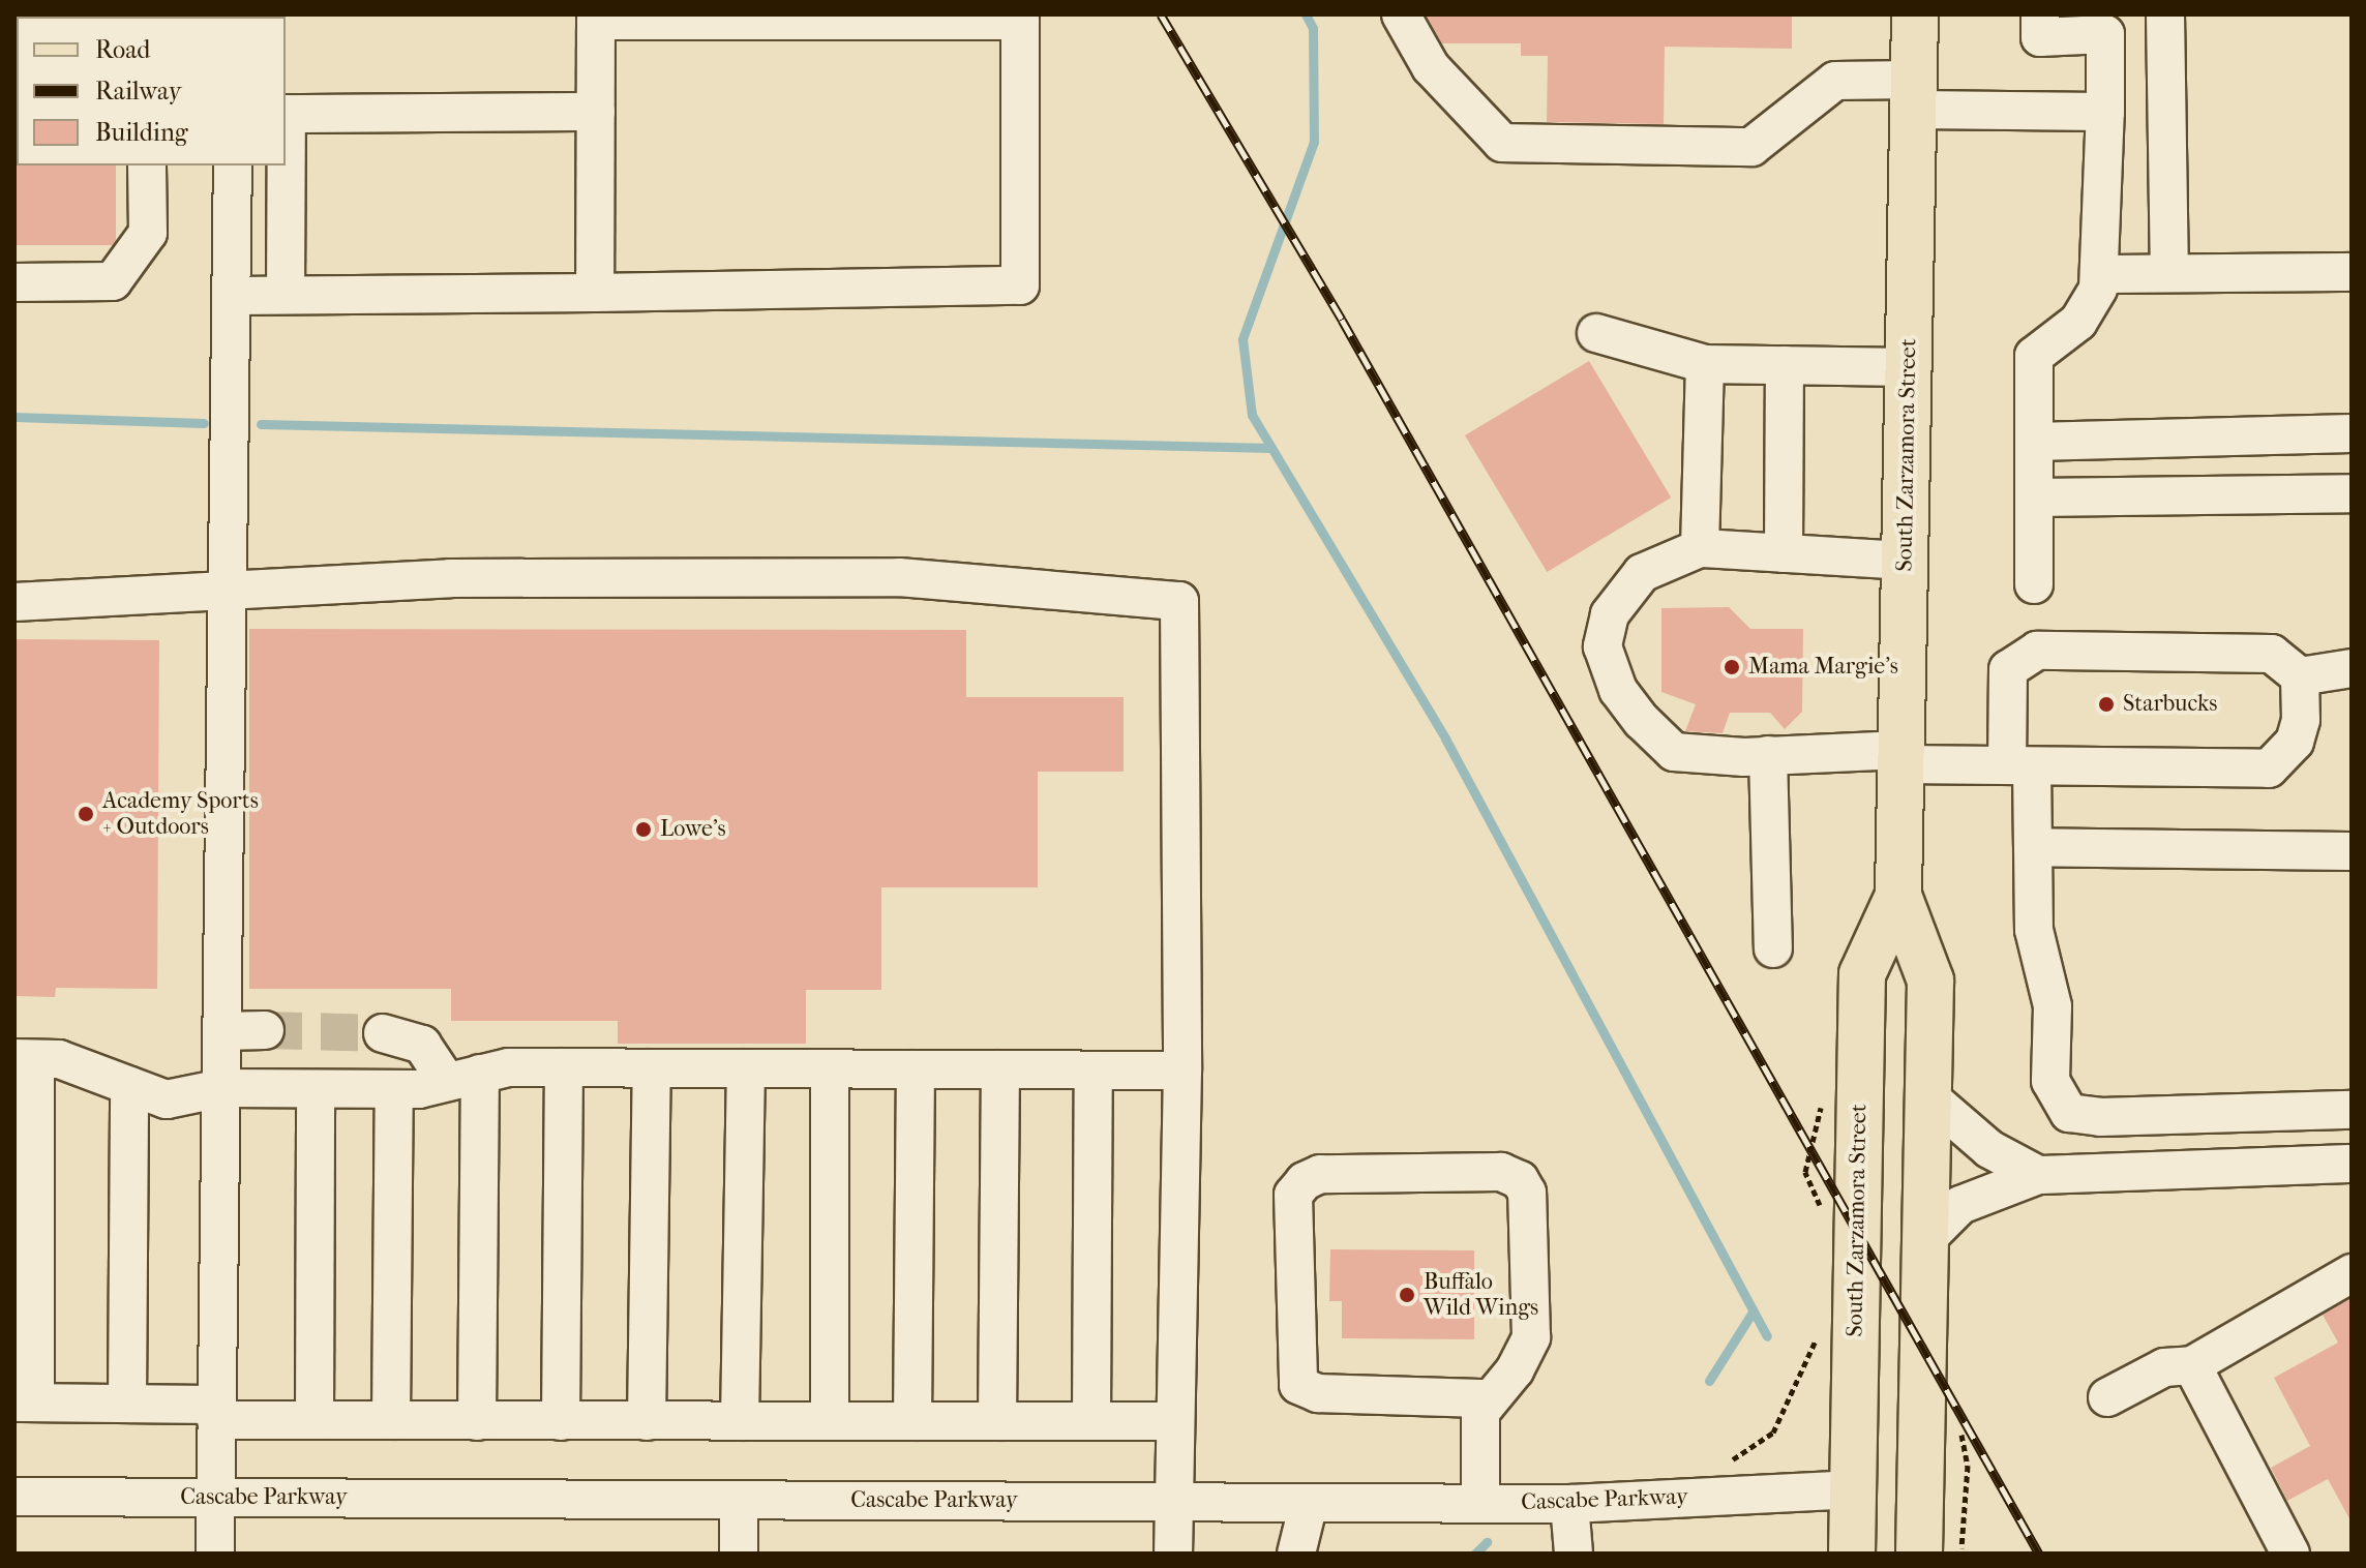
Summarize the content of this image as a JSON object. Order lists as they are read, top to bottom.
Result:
{
  "streets": {
    "main road": ["South Zarzamora Street"],
    "street": ["Cascabe Parkway"]
  },
  "crossings": [
    ["South Zarzamora Street", "Cascabe Parkway"]
  ],
  "places": [
    "Mama Margie's",
    "Starbucks",
    "Academy Sports + Outdoors",
    "Lowe's",
    "Buffalo Wild Wings"
  ],
  "legend": ["Road", "Railway", "Building"]
}
